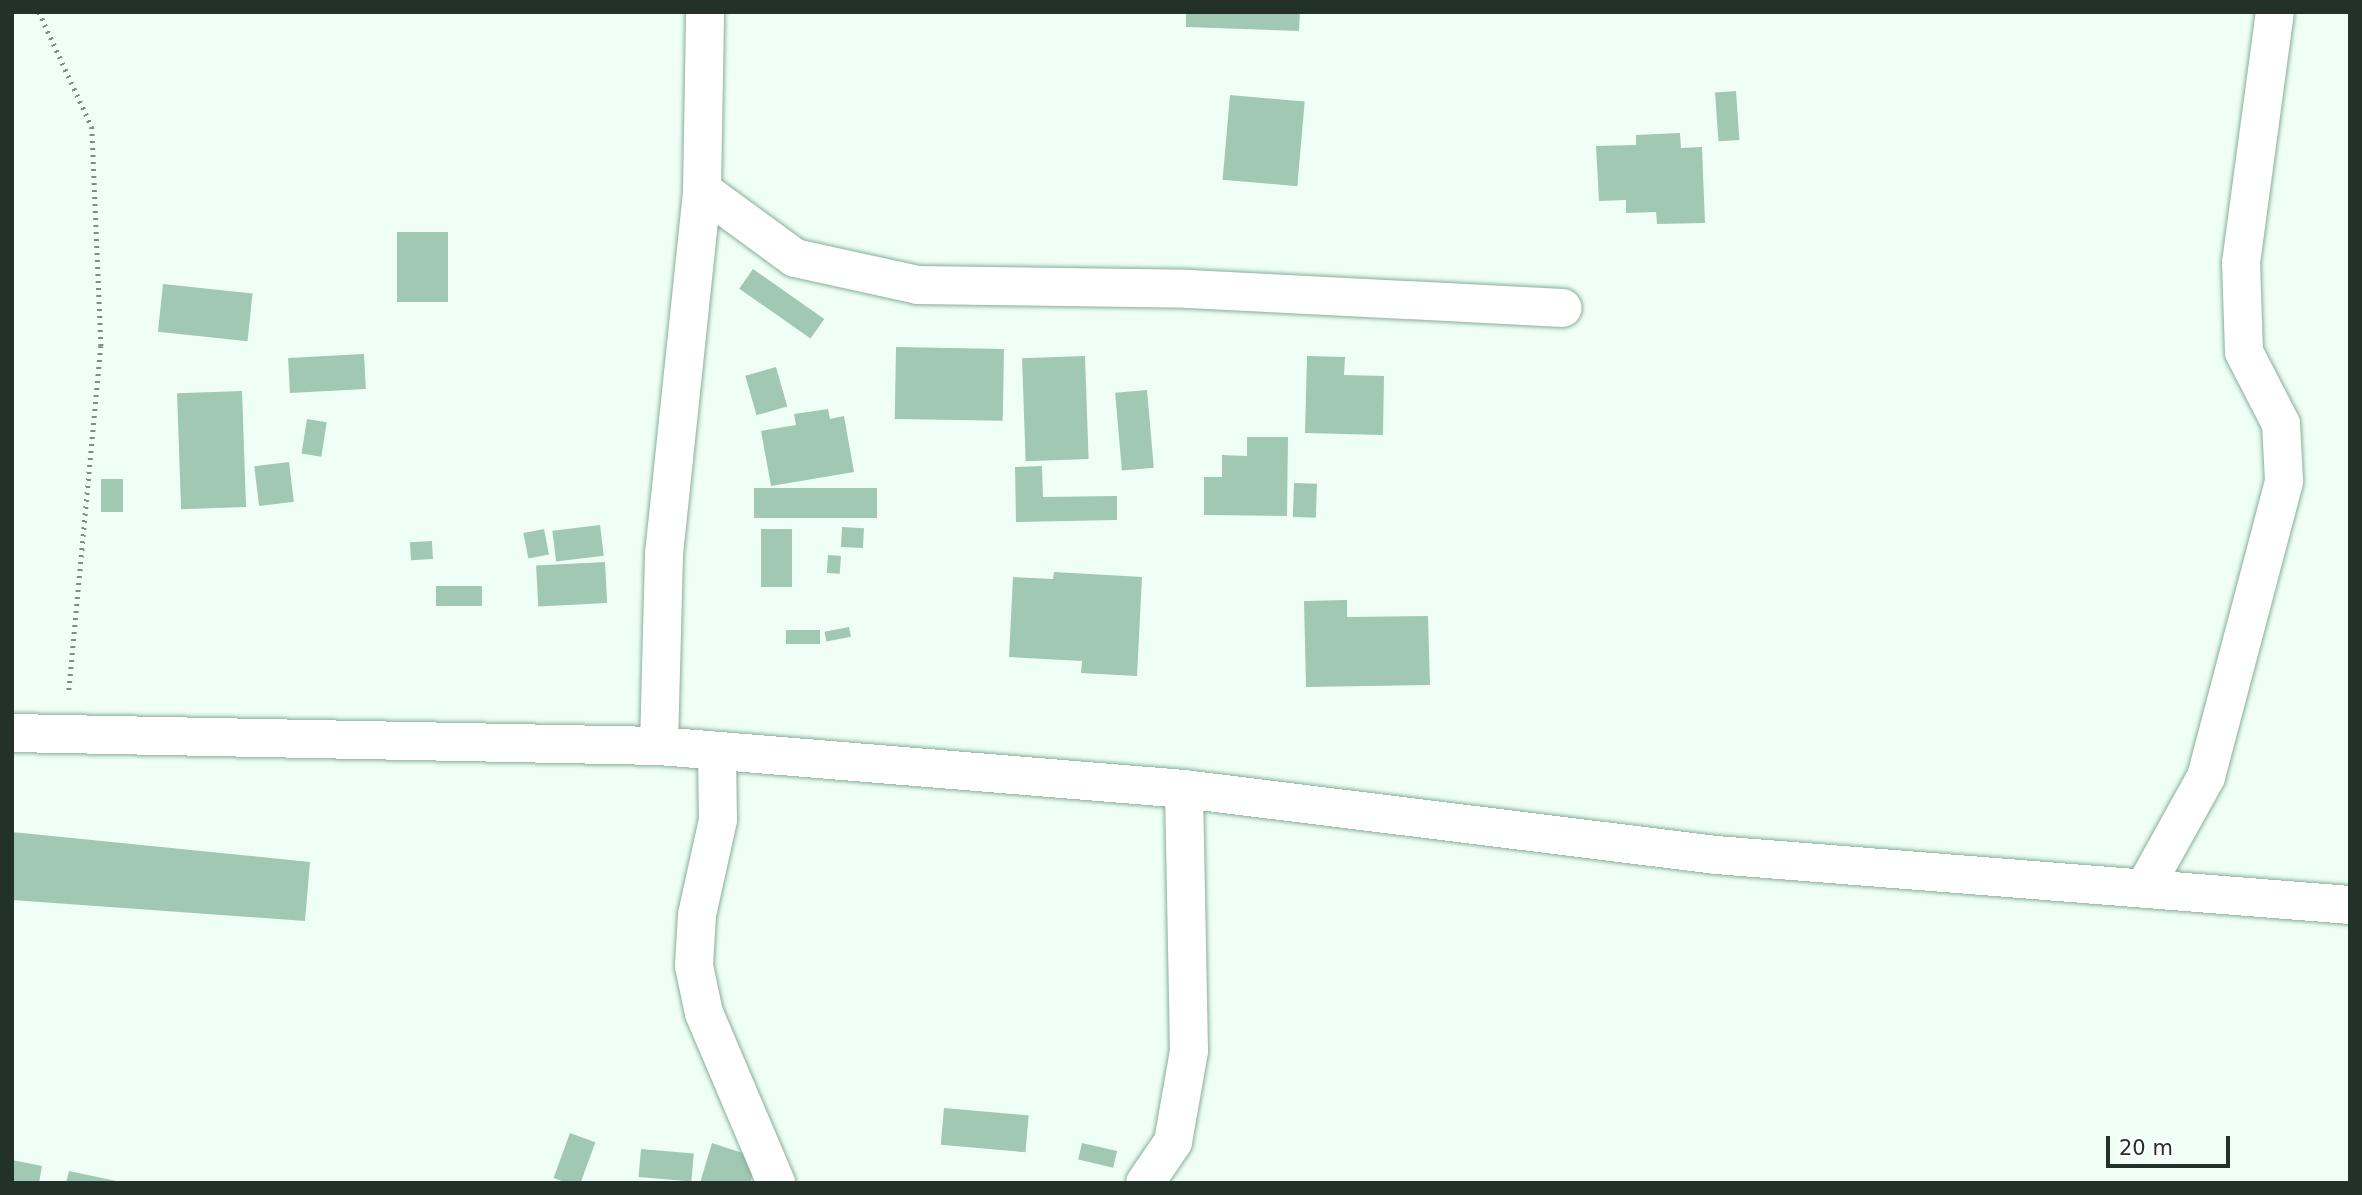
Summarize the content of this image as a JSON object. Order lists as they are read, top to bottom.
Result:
{
  "scale_bar": "20 m"
}
